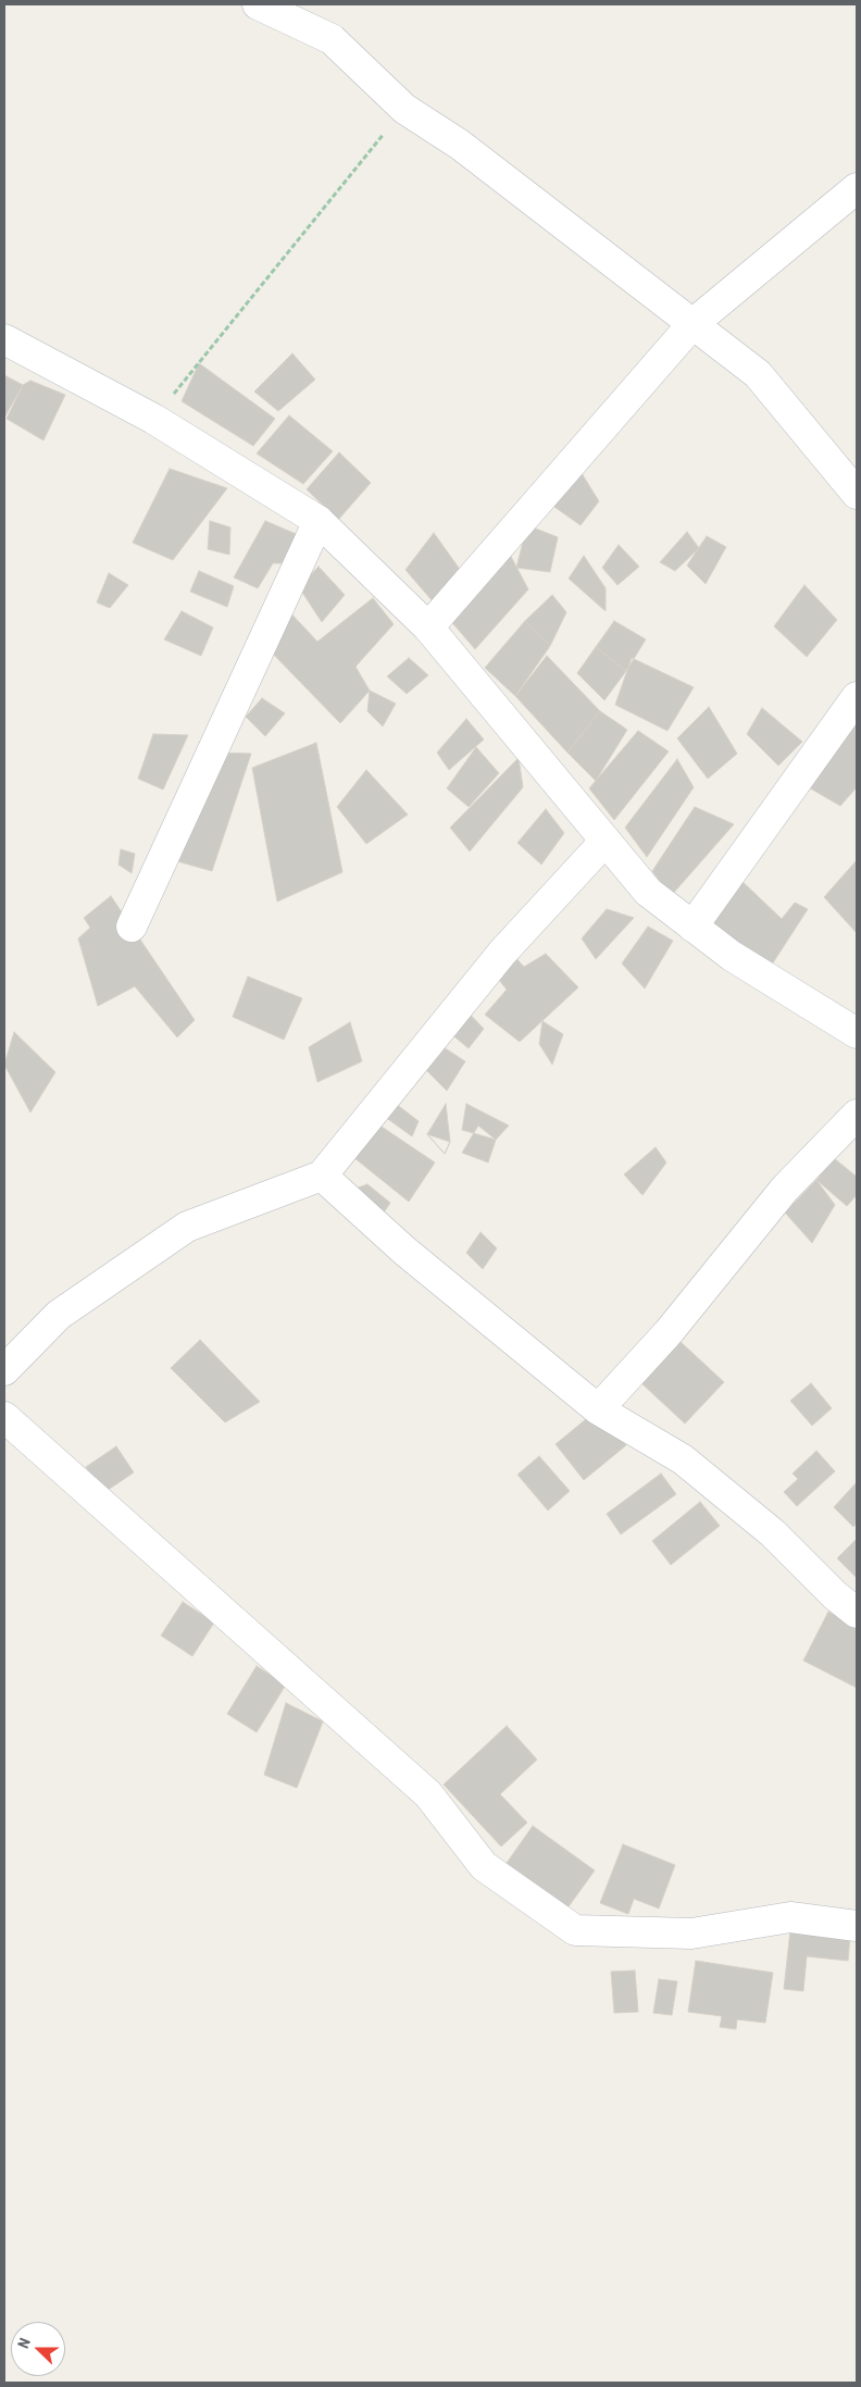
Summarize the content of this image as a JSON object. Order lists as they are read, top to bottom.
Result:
{
  "north": "left"
}
